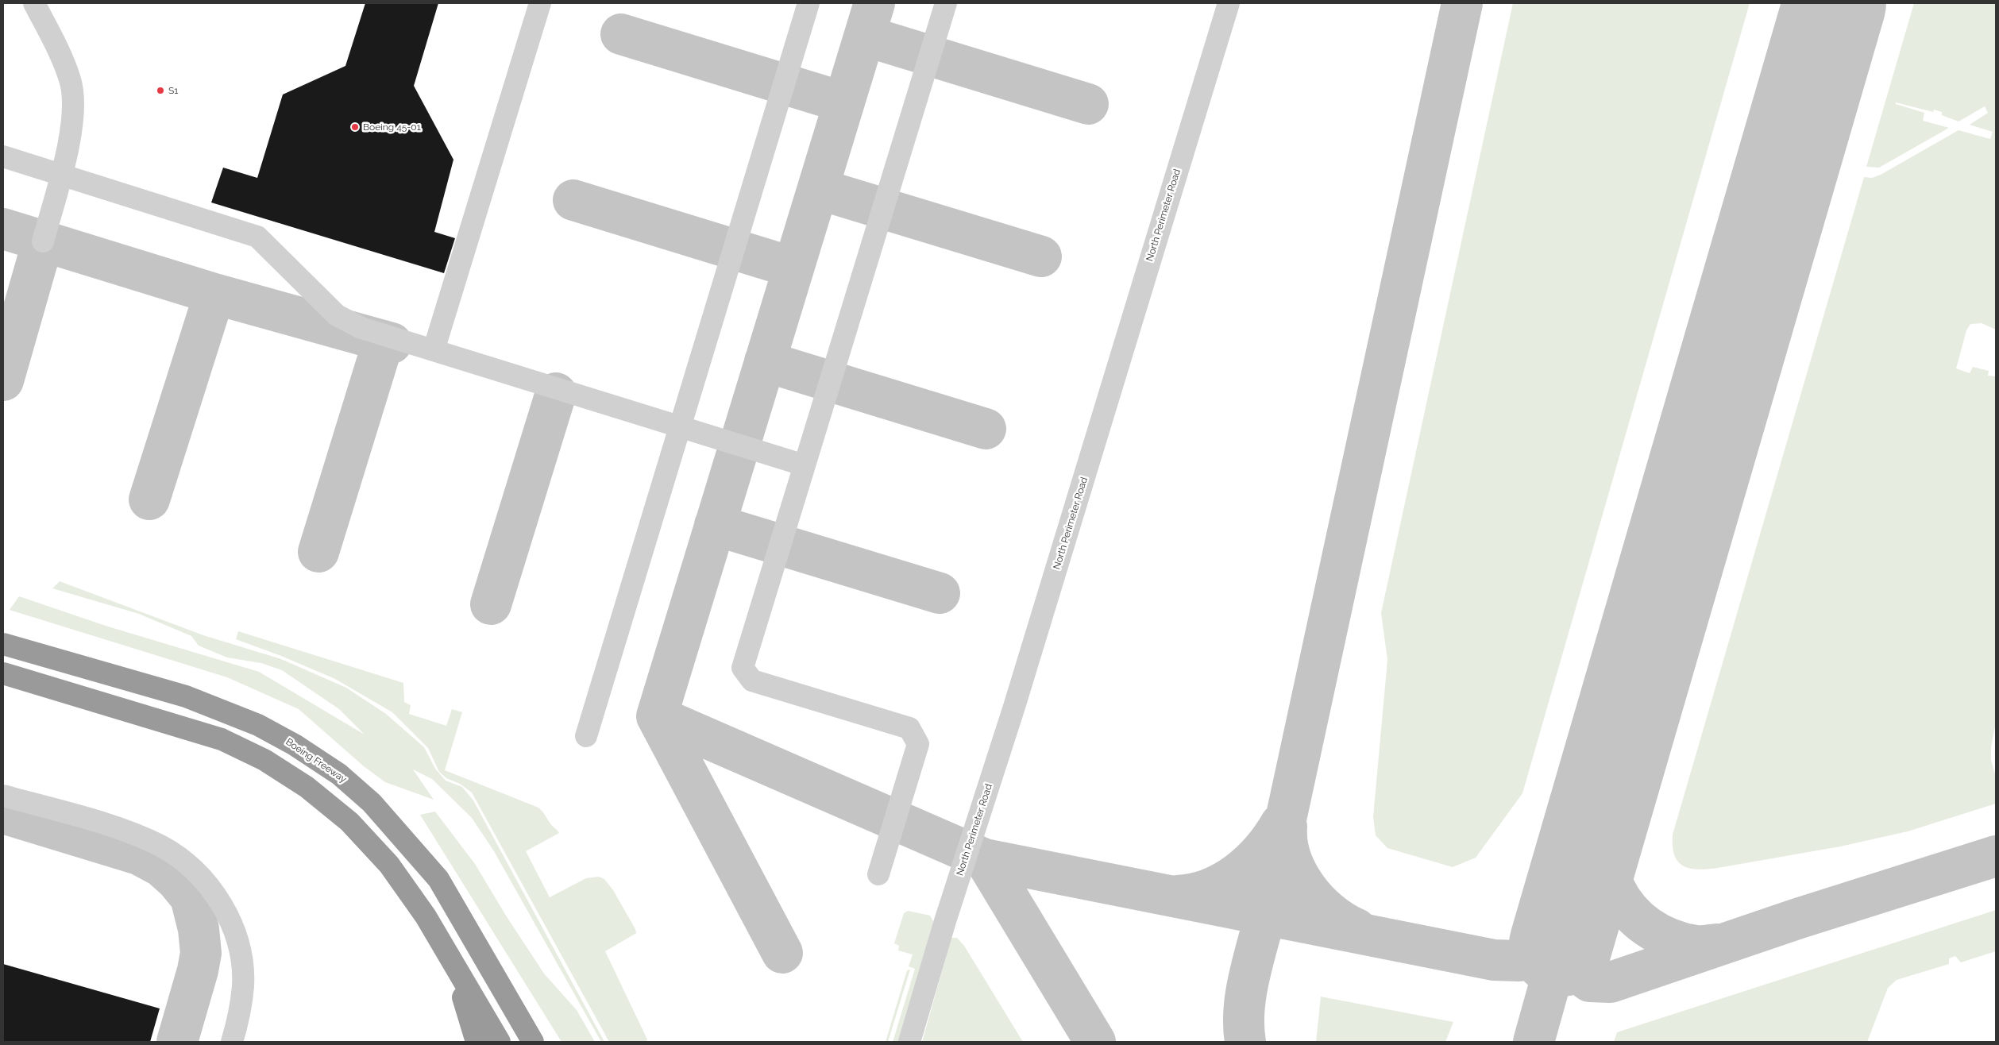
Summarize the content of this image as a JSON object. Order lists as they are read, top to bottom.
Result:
{
  "streets": {
    "highway": ["Boeing Freeway"],
    "street": ["North Perimeter Road"]
  },
  "places": ["S1", "Boeing 45-01"]
}
